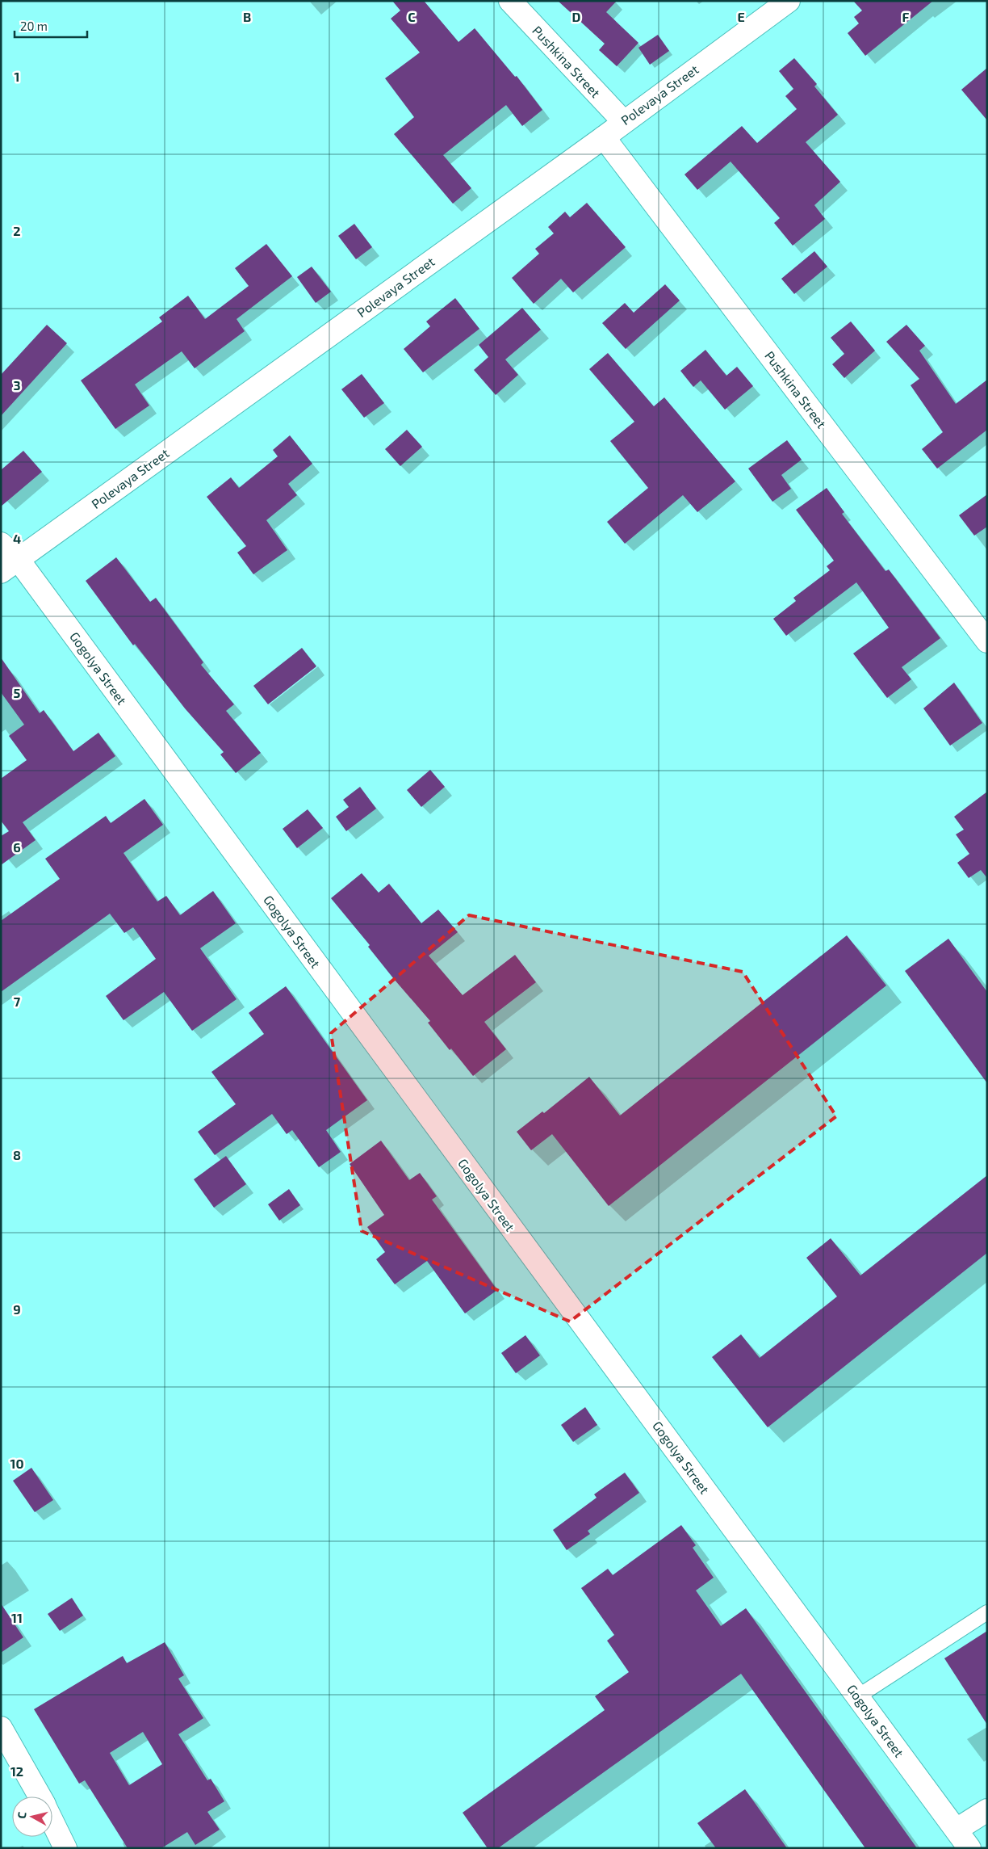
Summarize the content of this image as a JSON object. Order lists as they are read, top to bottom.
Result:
{
  "streets": {
    "street": ["Pushkina Street", "Polevaya Street", "Gogolya Street"]
  },
  "crossings": [
    ["Pushkina Street", "Polevaya Street"],
    ["Polevaya Street", "Gogolya Street"]
  ],
  "scale_bar": "20 m",
  "north": "left",
  "grid": {
    "columns": [
      "B",
      "C",
      "D",
      "E",
      "F"
    ],
    "rows": [
      "1",
      "2",
      "3",
      "4",
      "5",
      "6",
      "7",
      "8",
      "9",
      "10",
      "11",
      "12"
    ]
  }
}
